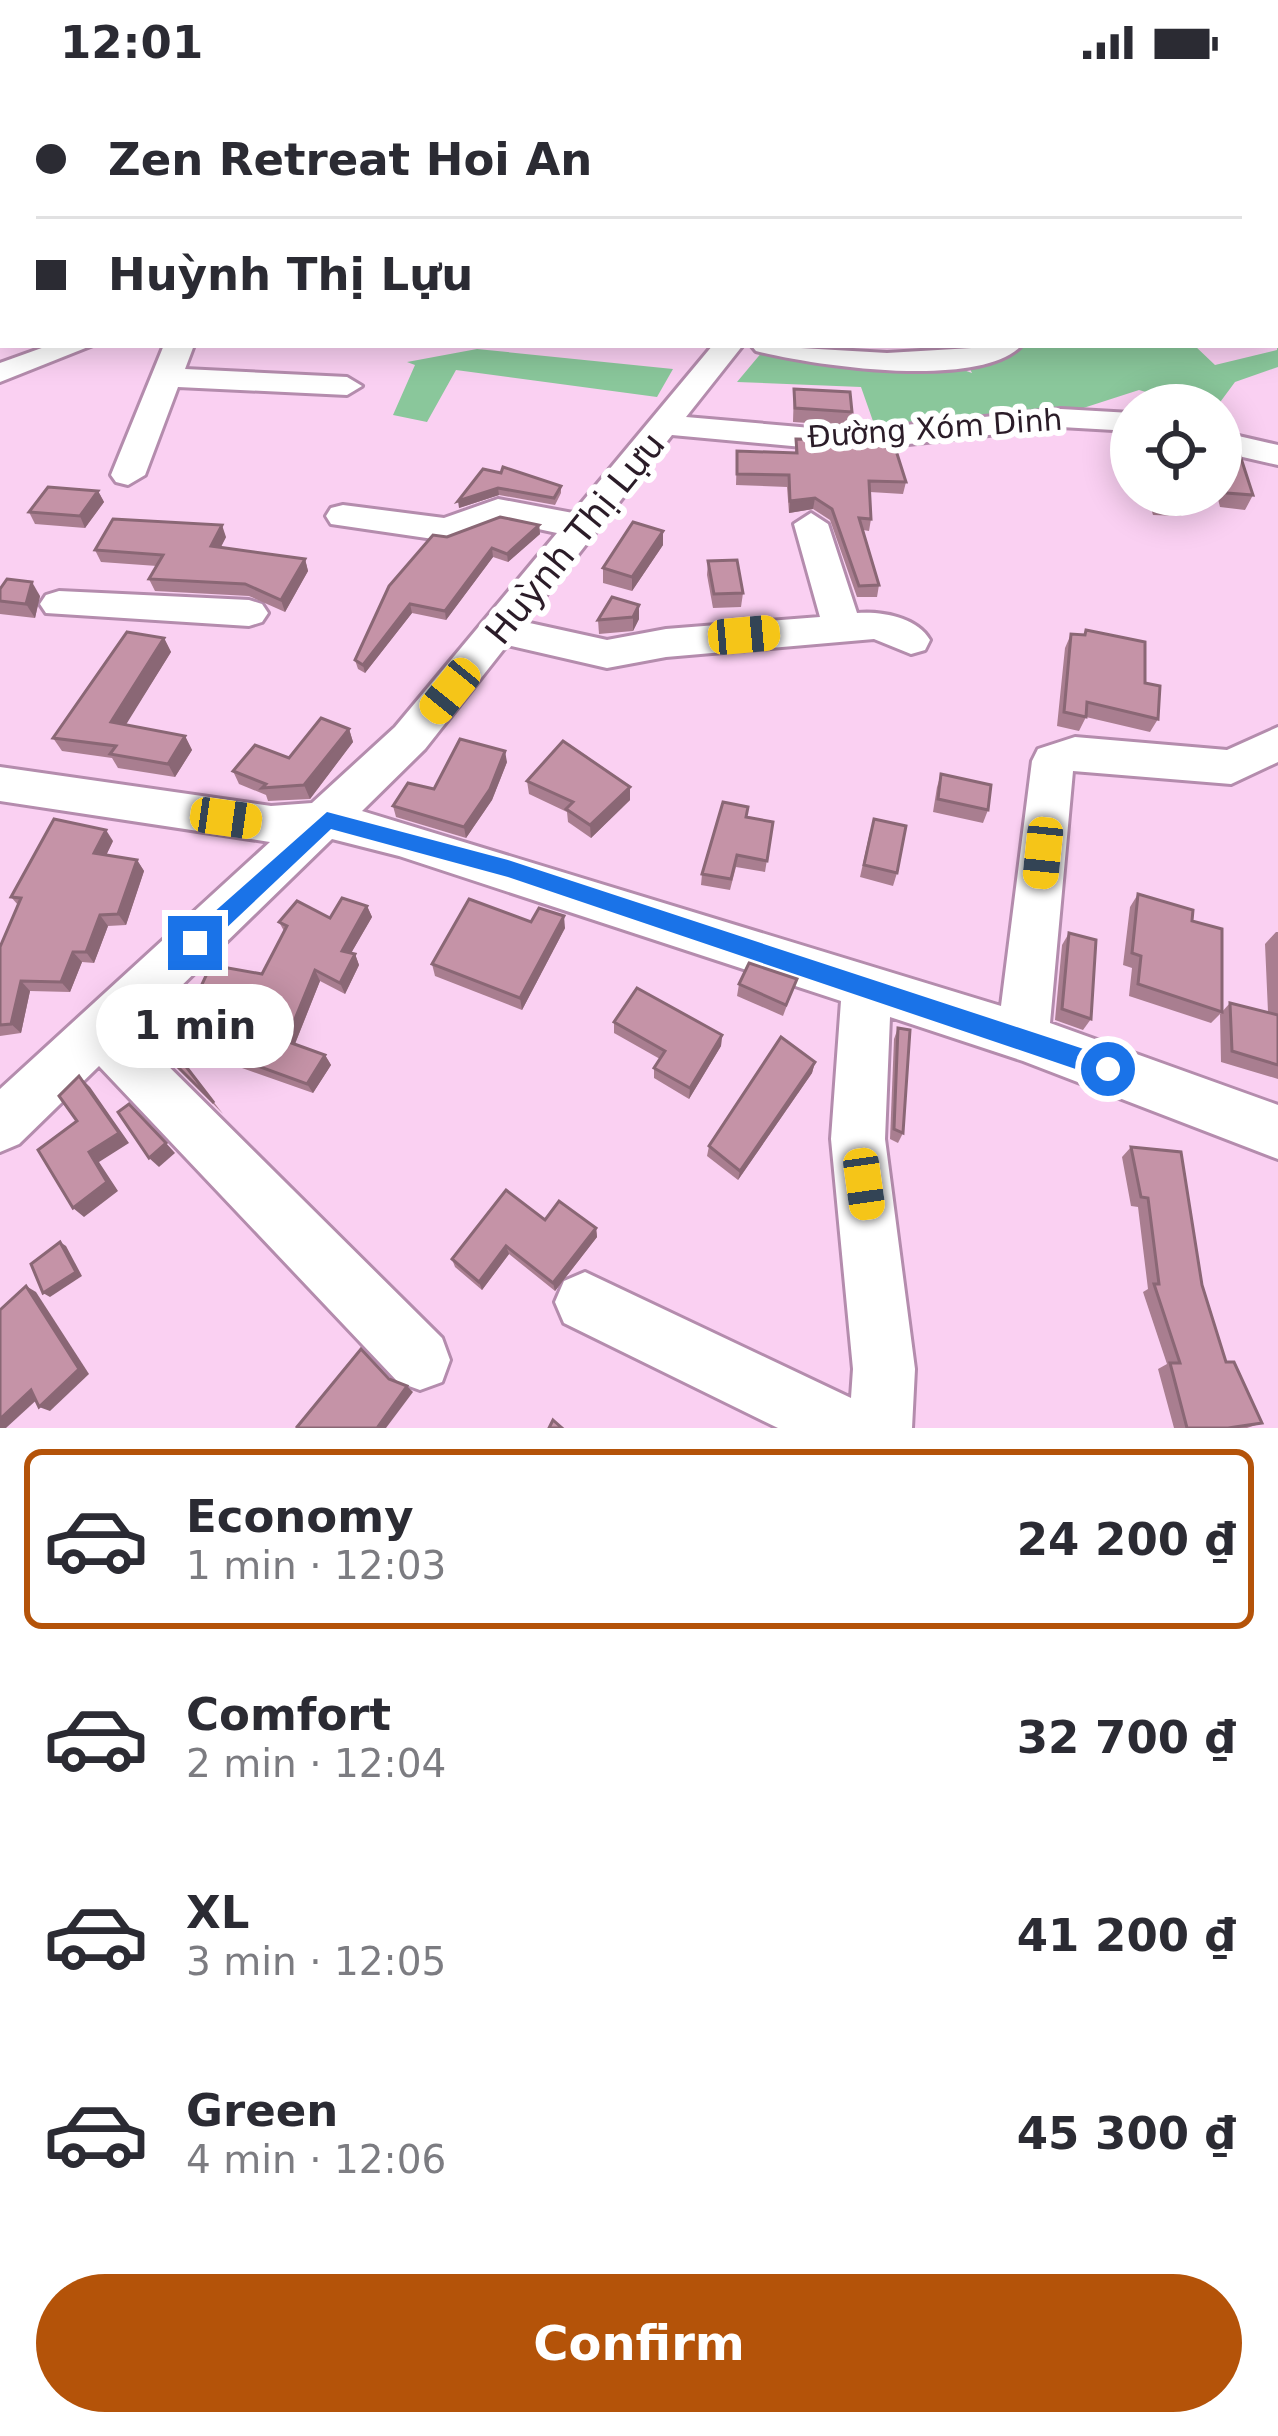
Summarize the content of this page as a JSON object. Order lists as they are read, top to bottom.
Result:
{
  "streets": {
    "street": ["Đường Xóm Dinh", "Huỳnh Thị Lựu"]
  },
  "crossings": [
    ["Đường Xóm Dinh", "Huỳnh Thị Lựu"]
  ],
  "page": {
    "status": "12:01",
    "banner": ["Zen Retreat Hoi An", "Huỳnh Thị Lựu"],
    "bubble": "1 min",
    "list": [
      {
        "name": "Economy",
        "note": "1 min · 12:03",
        "value": "24 200 ₫"
      },
      {
        "name": "Comfort",
        "note": "2 min · 12:04",
        "value": "32 700 ₫"
      },
      {
        "name": "XL",
        "note": "3 min · 12:05",
        "value": "41 200 ₫"
      },
      {
        "name": "Green",
        "note": "4 min · 12:06",
        "value": "45 300 ₫"
      }
    ],
    "buttons": "Confirm"
  }
}
